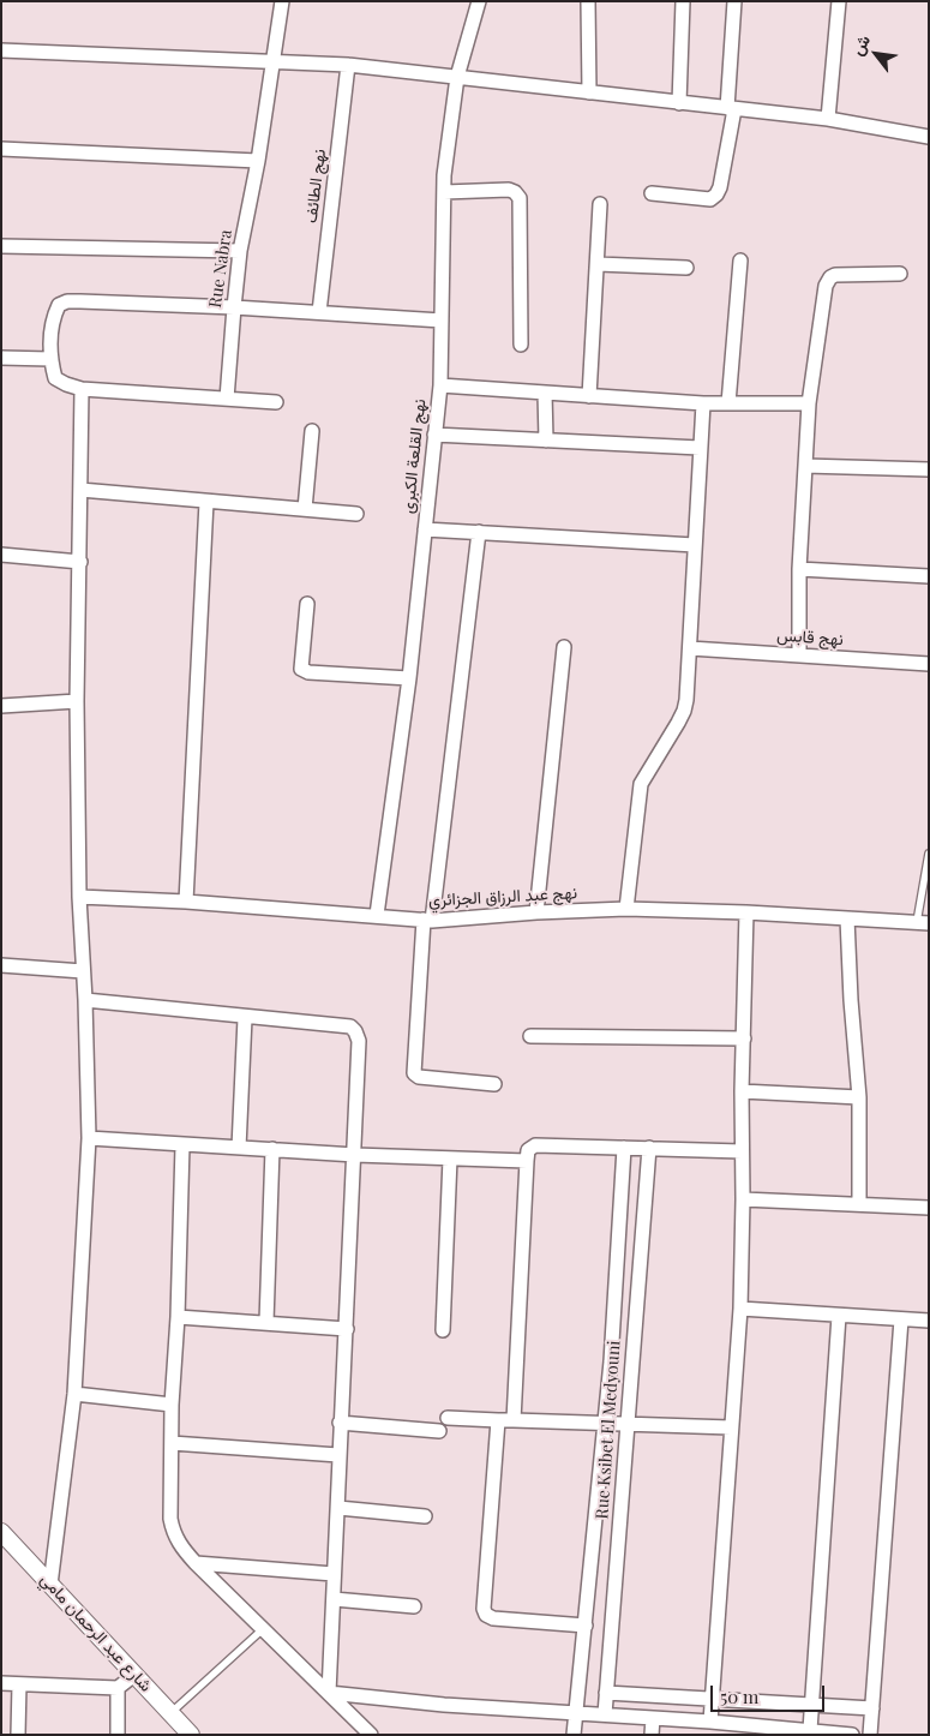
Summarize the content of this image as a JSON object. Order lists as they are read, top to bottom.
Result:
{
  "streets": {
    "street": [
      "نهج الطائف",
      "Rue Nabra",
      "نهج القلعة الكبرى",
      "نهج قابس",
      "نهج عبد الرزاق الجزائري",
      "Rue Ksibet El Medyouni",
      "شارع عبد الرحمان مامي"
    ]
  },
  "crossings": [
    ["نهج القلعة الكبرى", "نهج عبد الرزاق الجزائري"]
  ],
  "scale_bar": "50 m",
  "north": "top left"
}
